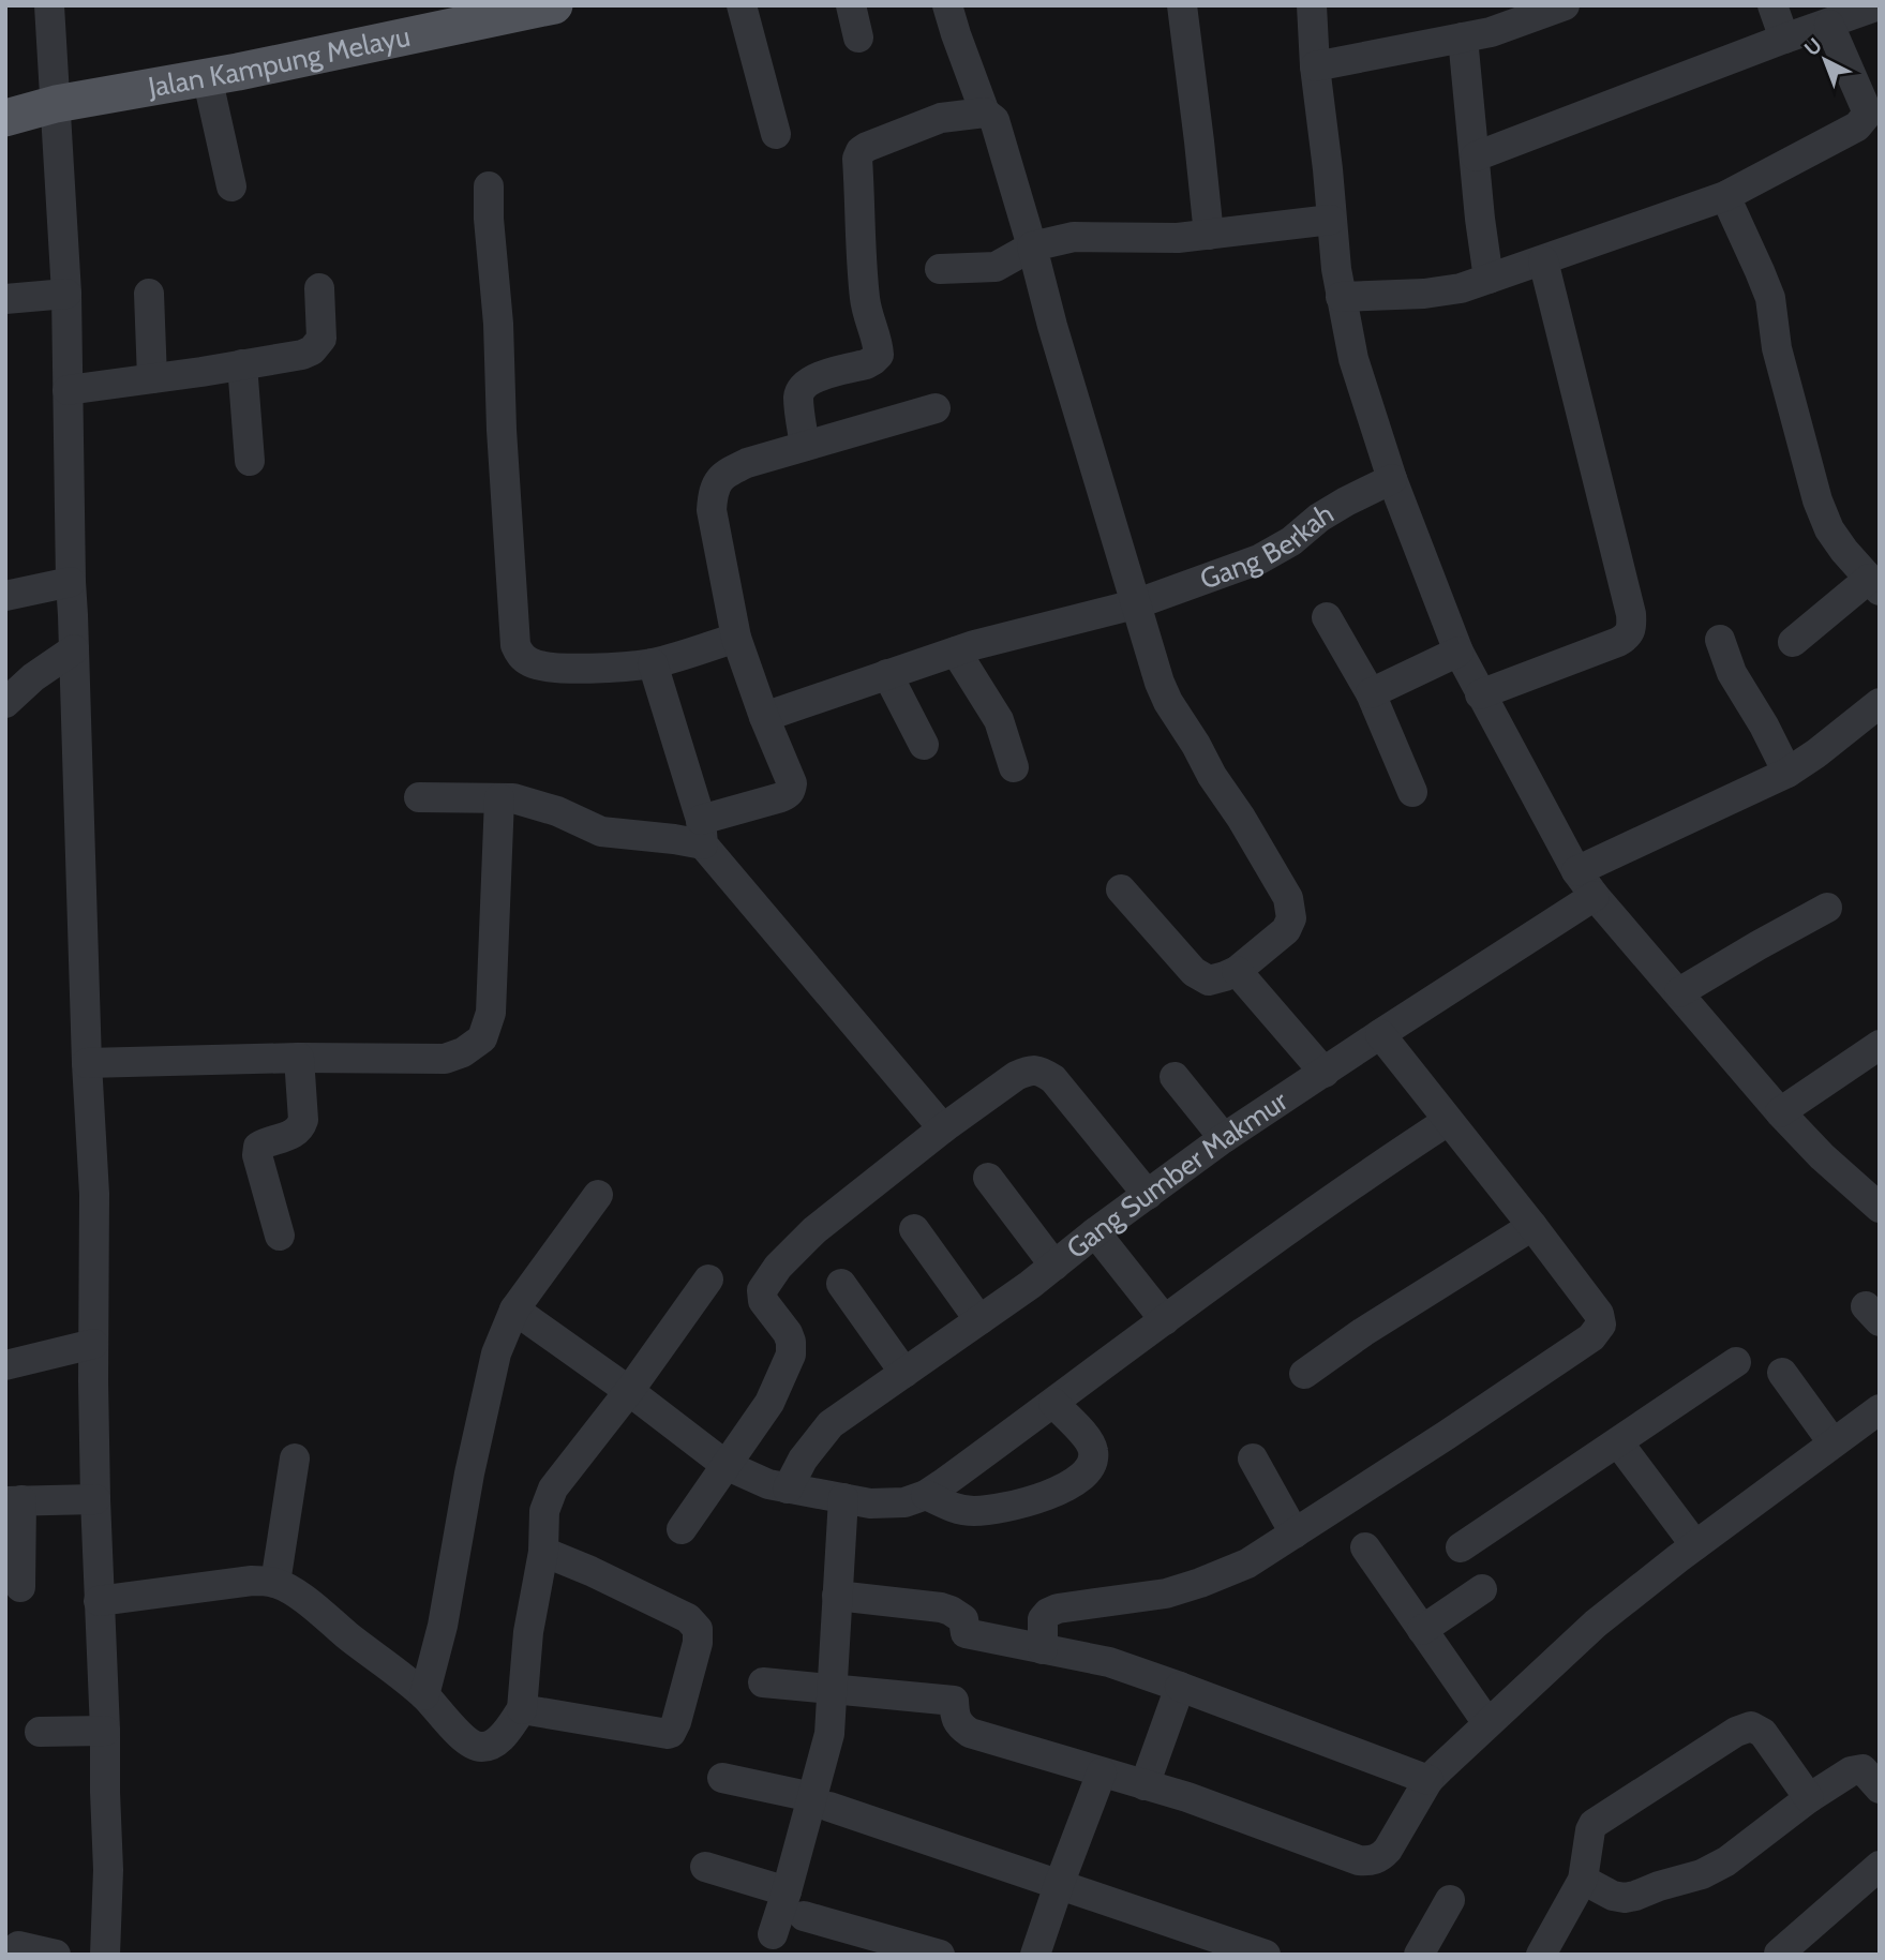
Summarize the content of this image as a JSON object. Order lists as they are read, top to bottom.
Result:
{
  "streets": {
    "main road": ["Jalan Kampung Melayu"],
    "street": ["Gang Berkah", "Gang Sumber Makmur"]
  },
  "north": "top left"
}
